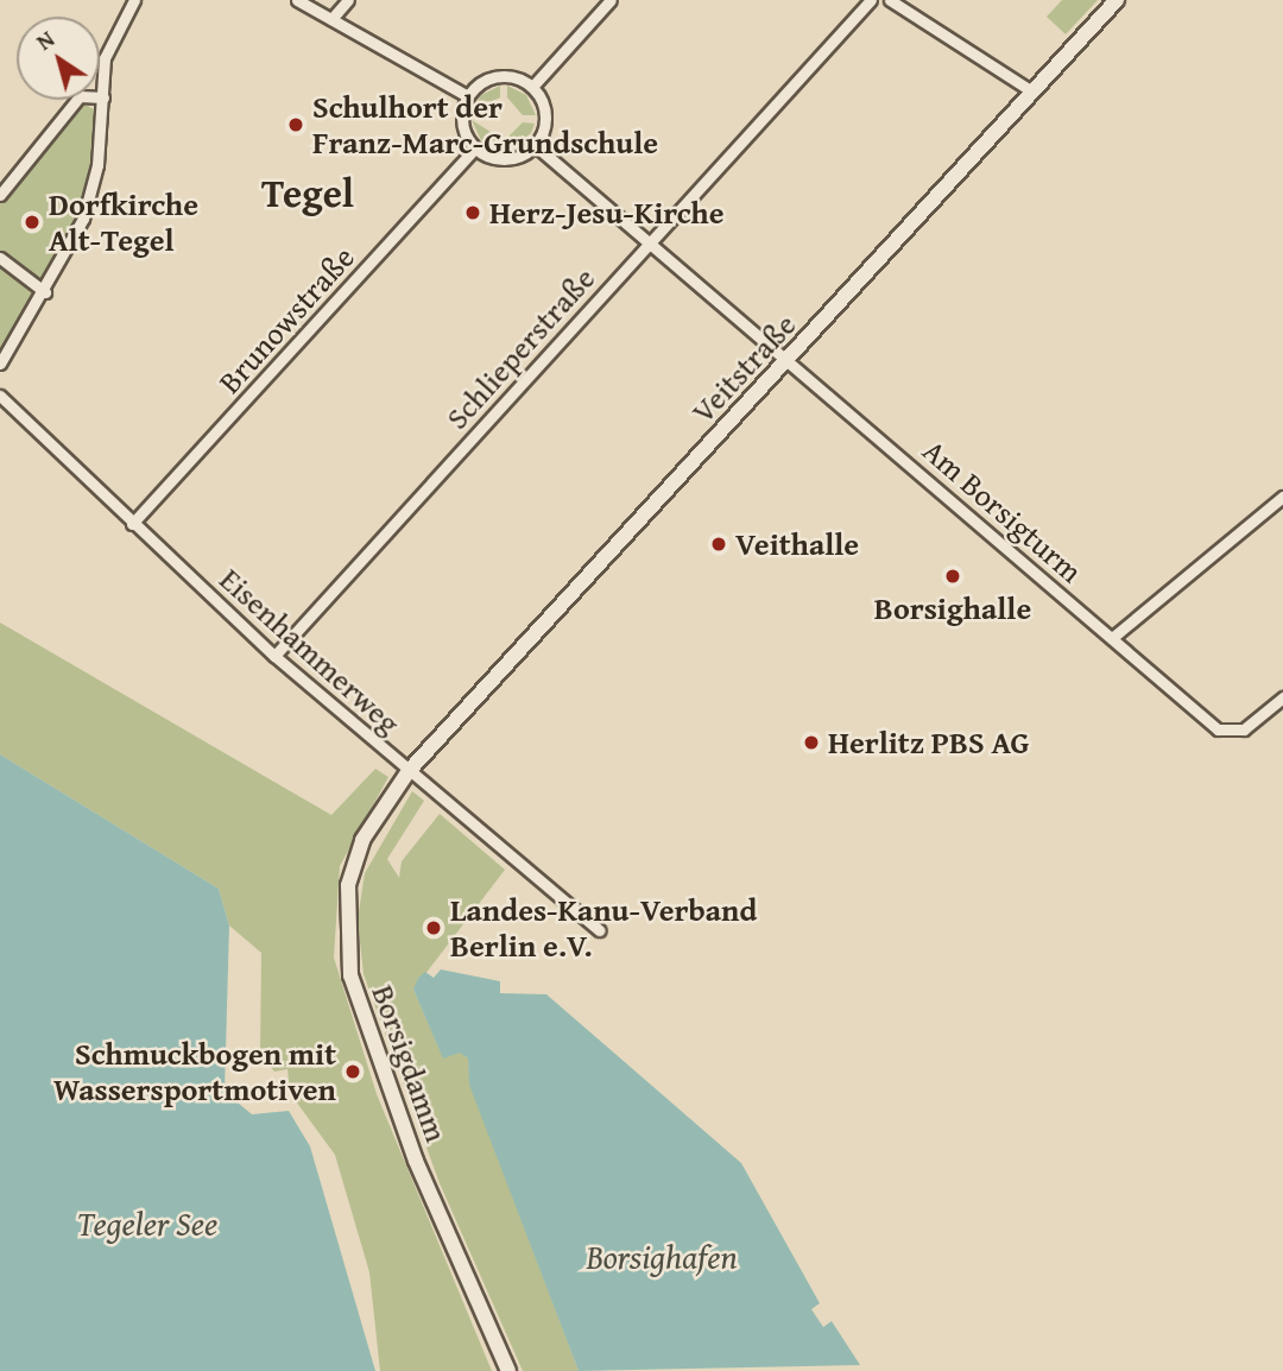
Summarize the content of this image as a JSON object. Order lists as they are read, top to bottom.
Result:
{
  "streets": {
    "street": [
      "Brunowstraße",
      "Schlieperstraße",
      "Veitstraße",
      "Am Borsigturm",
      "Eisenhammerweg",
      "Borsigdamm"
    ]
  },
  "crossings": [
    ["Brunowstraße", "Am Borsigturm"],
    ["Brunowstraße", "Eisenhammerweg"],
    ["Schlieperstraße", "Am Borsigturm"],
    ["Schlieperstraße", "Eisenhammerweg"],
    ["Veitstraße", "Am Borsigturm"],
    ["Veitstraße", "Eisenhammerweg"],
    ["Veitstraße", "Borsigdamm"],
    ["Eisenhammerweg", "Borsigdamm"]
  ],
  "districts": ["Tegel"],
  "water": ["Tegeler See", "Borsighafen"],
  "places": [
    "Schulhort der Franz-Marc-Grundschule",
    "Herz-Jesu-Kirche",
    "Dorfkirche Alt-Tegel",
    "Veithalle",
    "Borsighalle",
    "Herlitz PBS AG",
    "Landes-Kanu-Verband Berlin e.V.",
    "Schmuckbogen mit Wassersportmotiven"
  ],
  "north": "top left"
}
